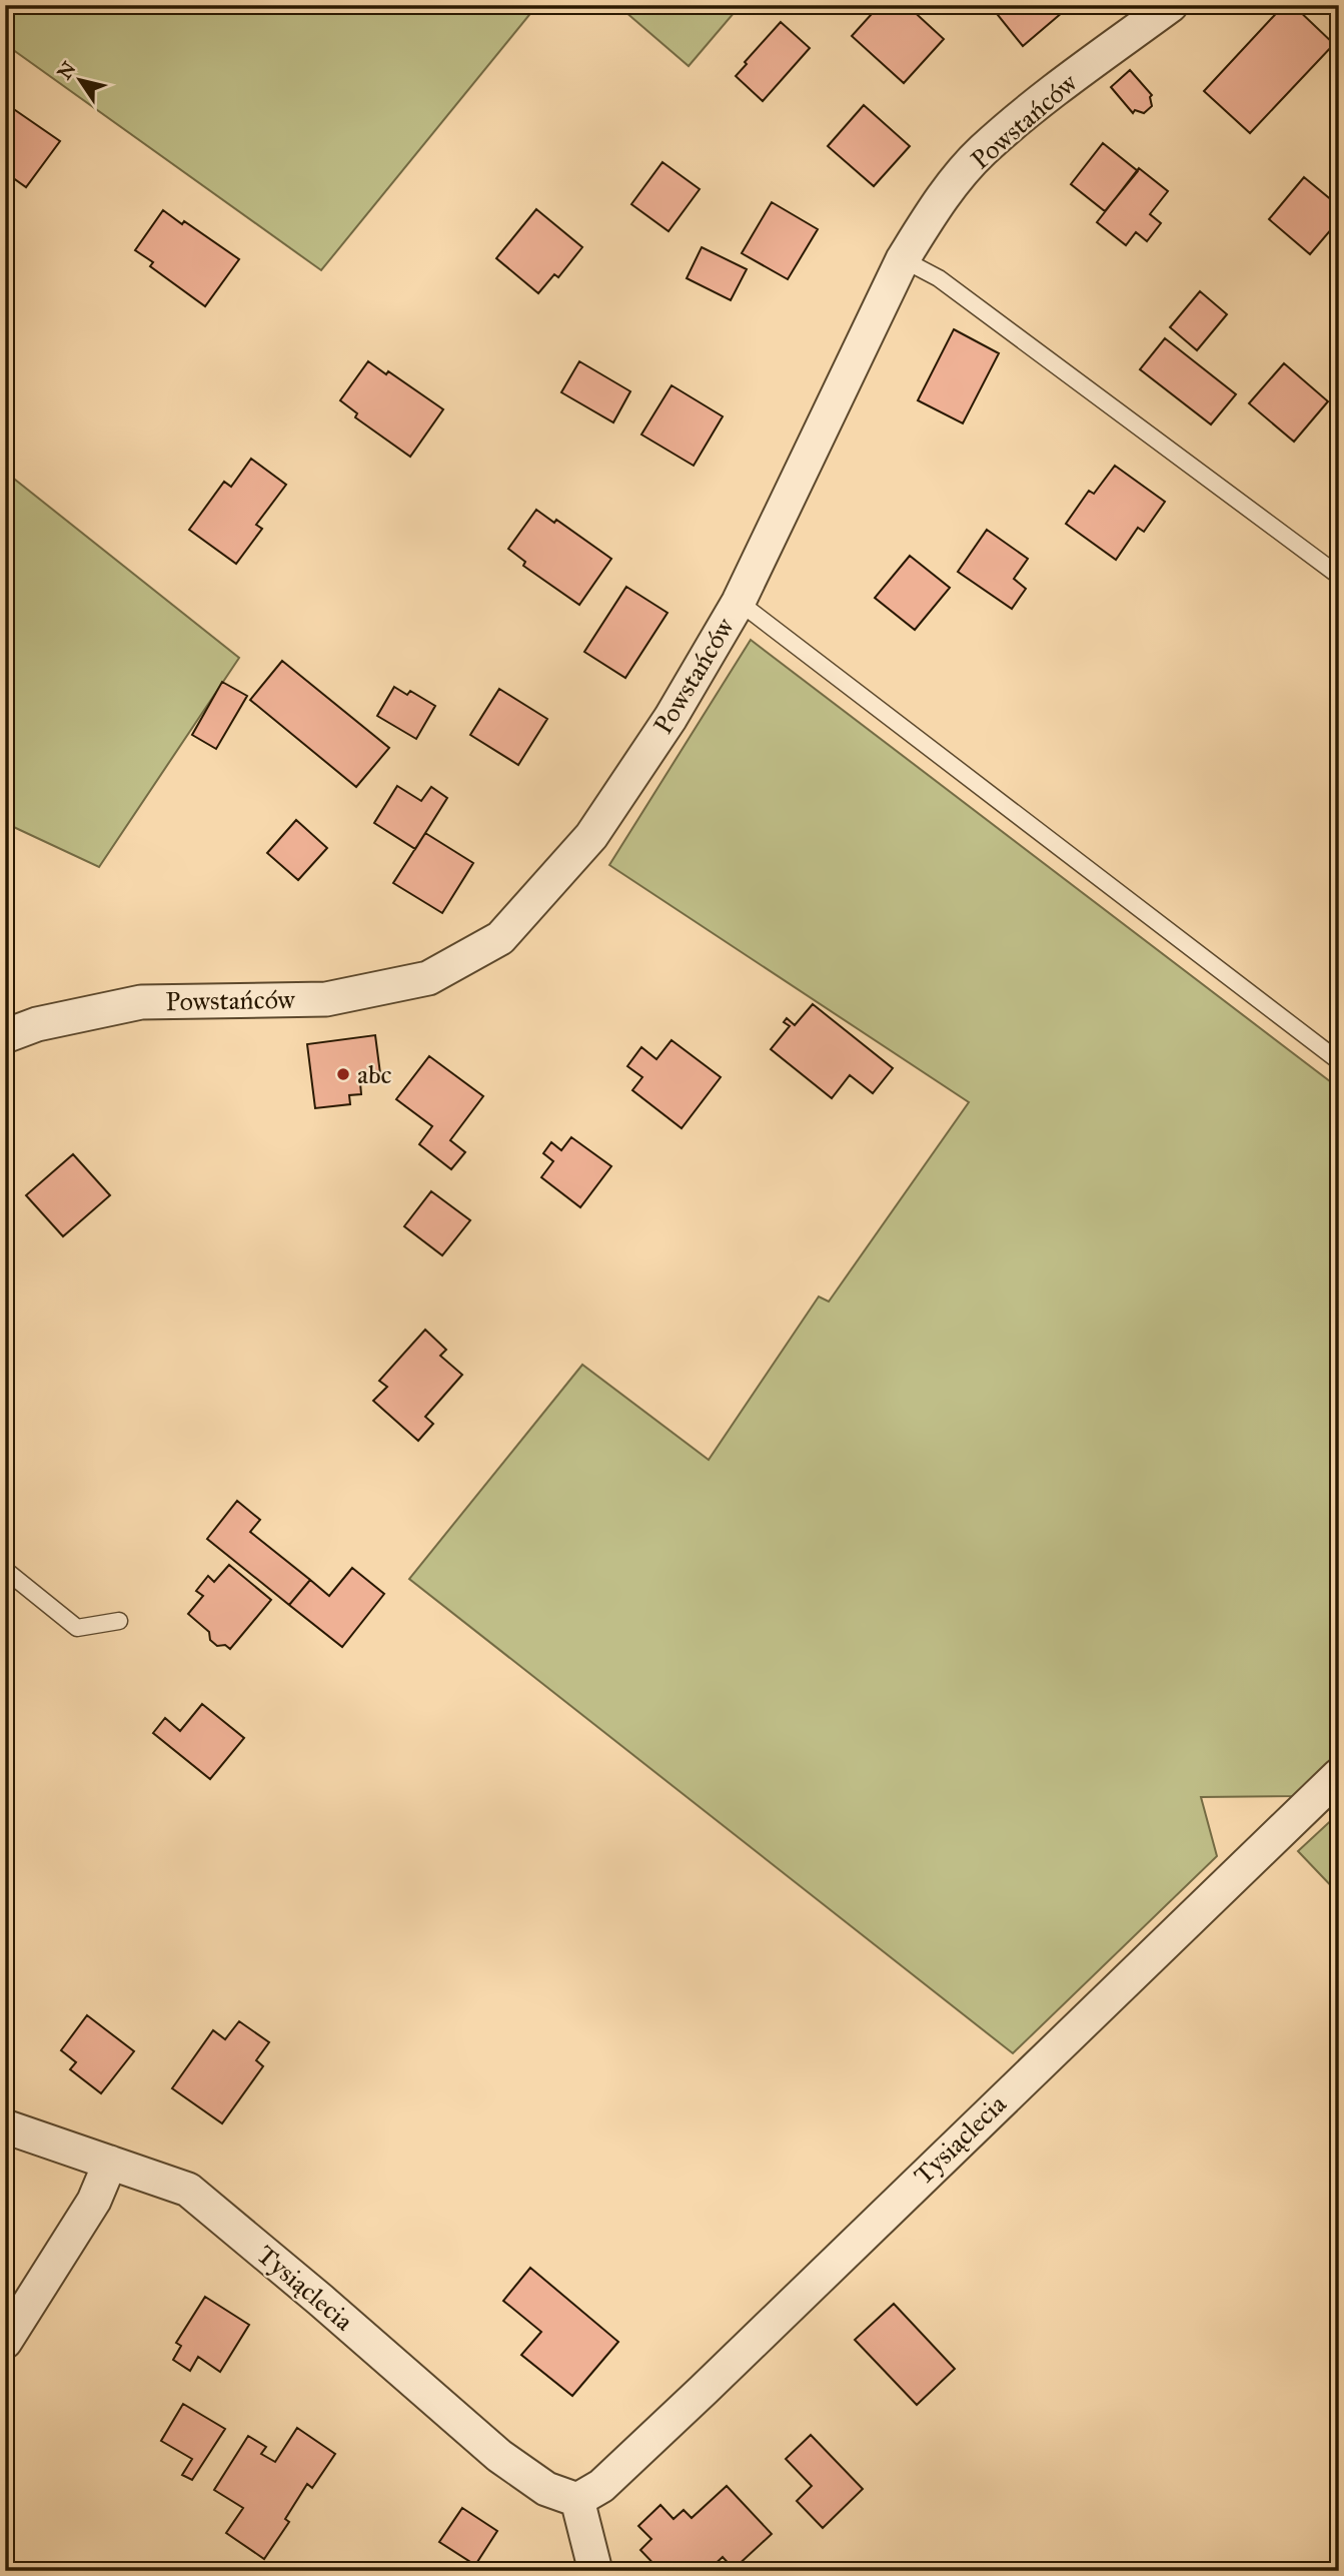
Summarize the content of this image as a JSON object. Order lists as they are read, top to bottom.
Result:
{
  "streets": {
    "street": ["Powstańców", "Tysiąclecia"]
  },
  "places": ["abc"],
  "north": "top left"
}
